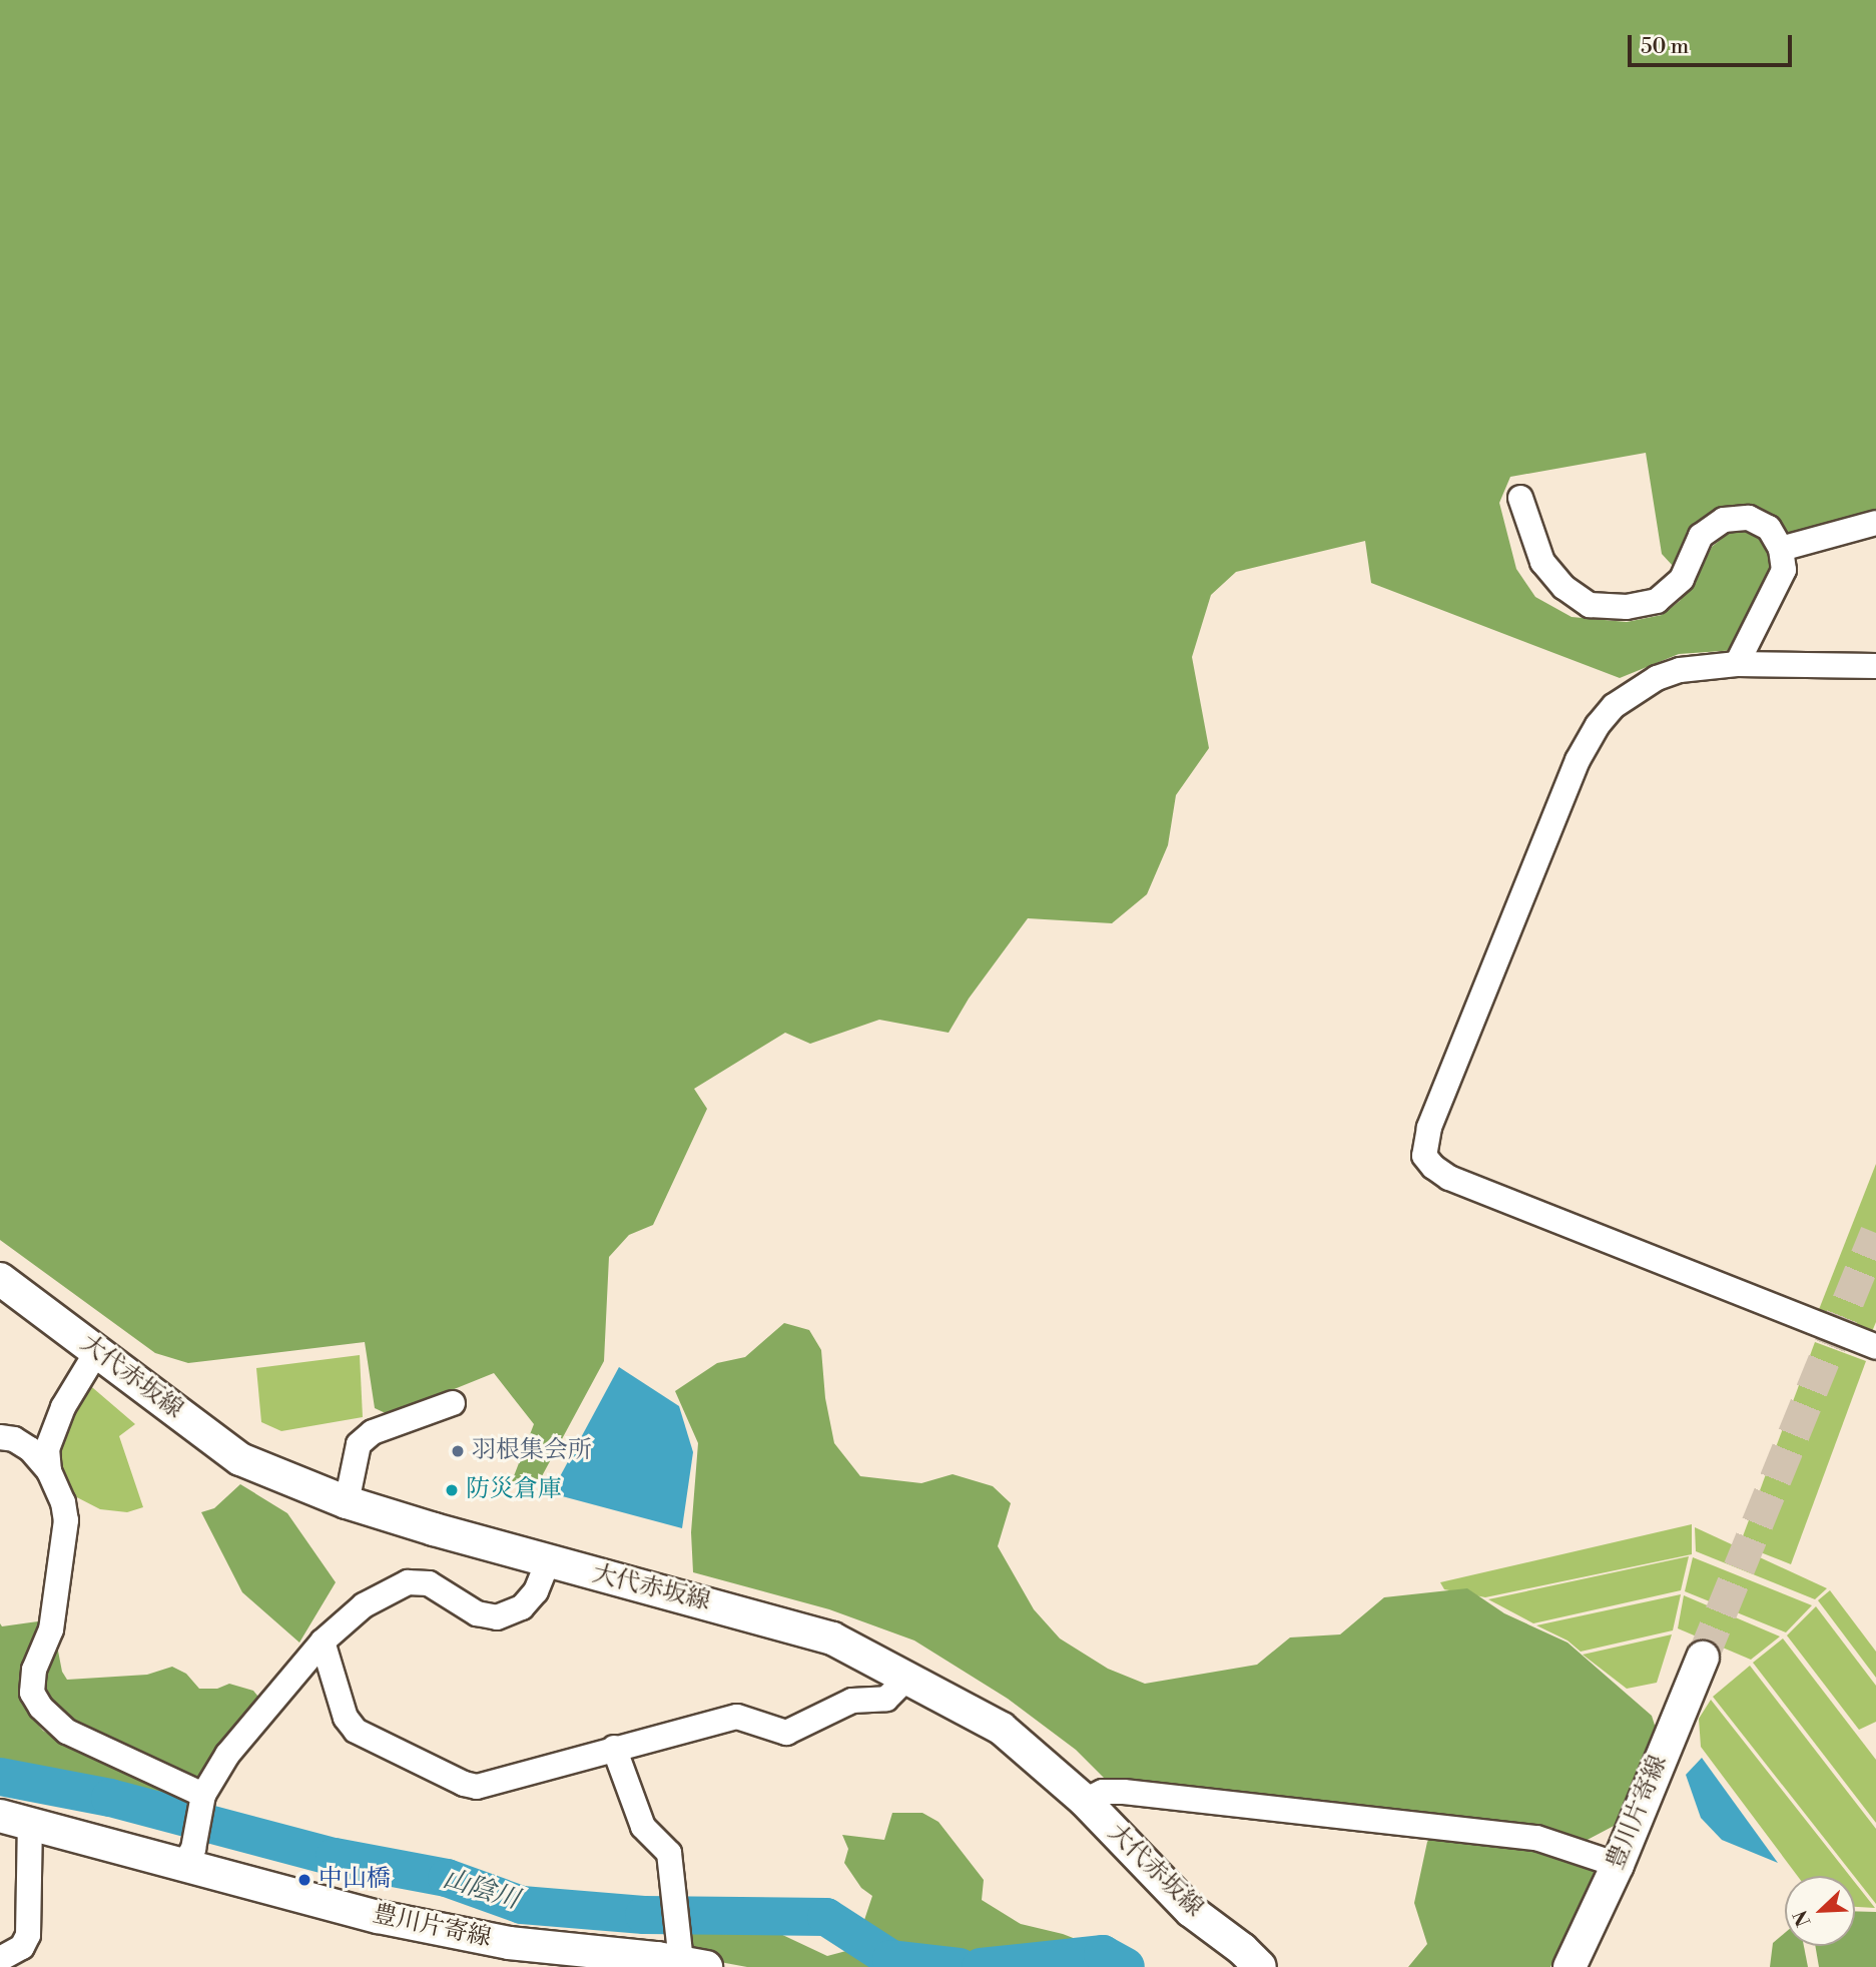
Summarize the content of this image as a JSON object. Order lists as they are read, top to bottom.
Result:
{
  "streets": {
    "main road": ["大代赤坂線", "豊川片寄線"]
  },
  "water": ["山陰川"],
  "places": ["羽根集会所", "防災倉庫", "中山橋"],
  "scale_bar": "50 m",
  "north": "bottom left"
}
